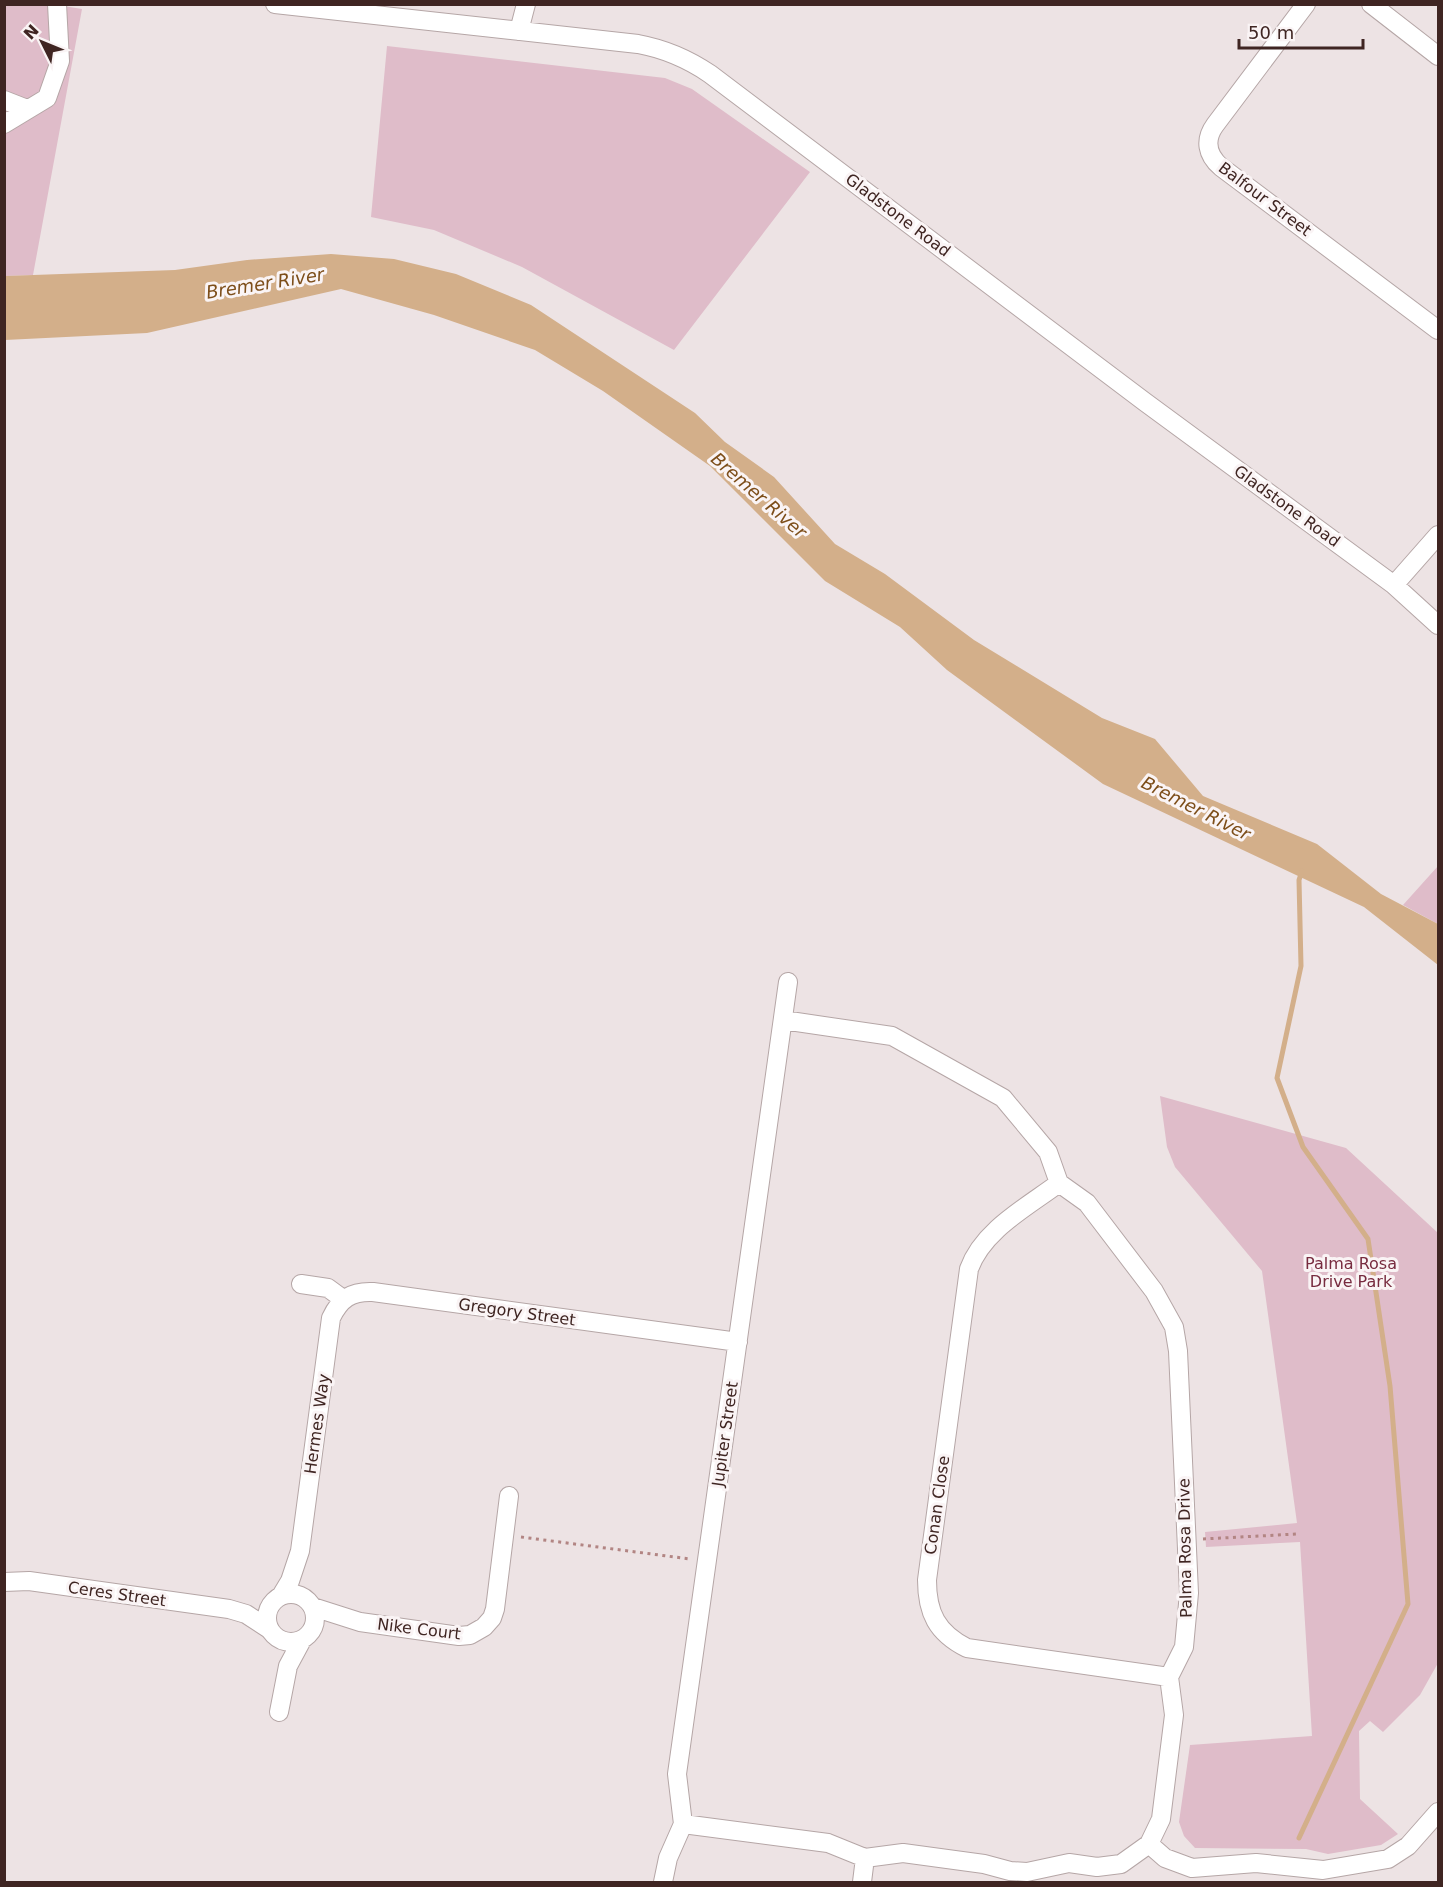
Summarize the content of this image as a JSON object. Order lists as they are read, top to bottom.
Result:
{
  "streets": {
    "street": [
      "Balfour Street",
      "Gladstone Road",
      "Gregory Street",
      "Hermes Way",
      "Jupiter Street",
      "Conan Close",
      "Palma Rosa Drive",
      "Ceres Street",
      "Nike Court"
    ]
  },
  "crossings": [
    ["Gregory Street", "Hermes Way"],
    ["Gregory Street", "Jupiter Street"],
    ["Hermes Way", "Ceres Street"],
    ["Hermes Way", "Nike Court"],
    ["Conan Close", "Palma Rosa Drive"],
    ["Ceres Street", "Nike Court"]
  ],
  "water": ["Bremer River"],
  "parks": ["Palma Rosa Drive Park"],
  "scale_bar": "50 m",
  "north": "top left"
}
